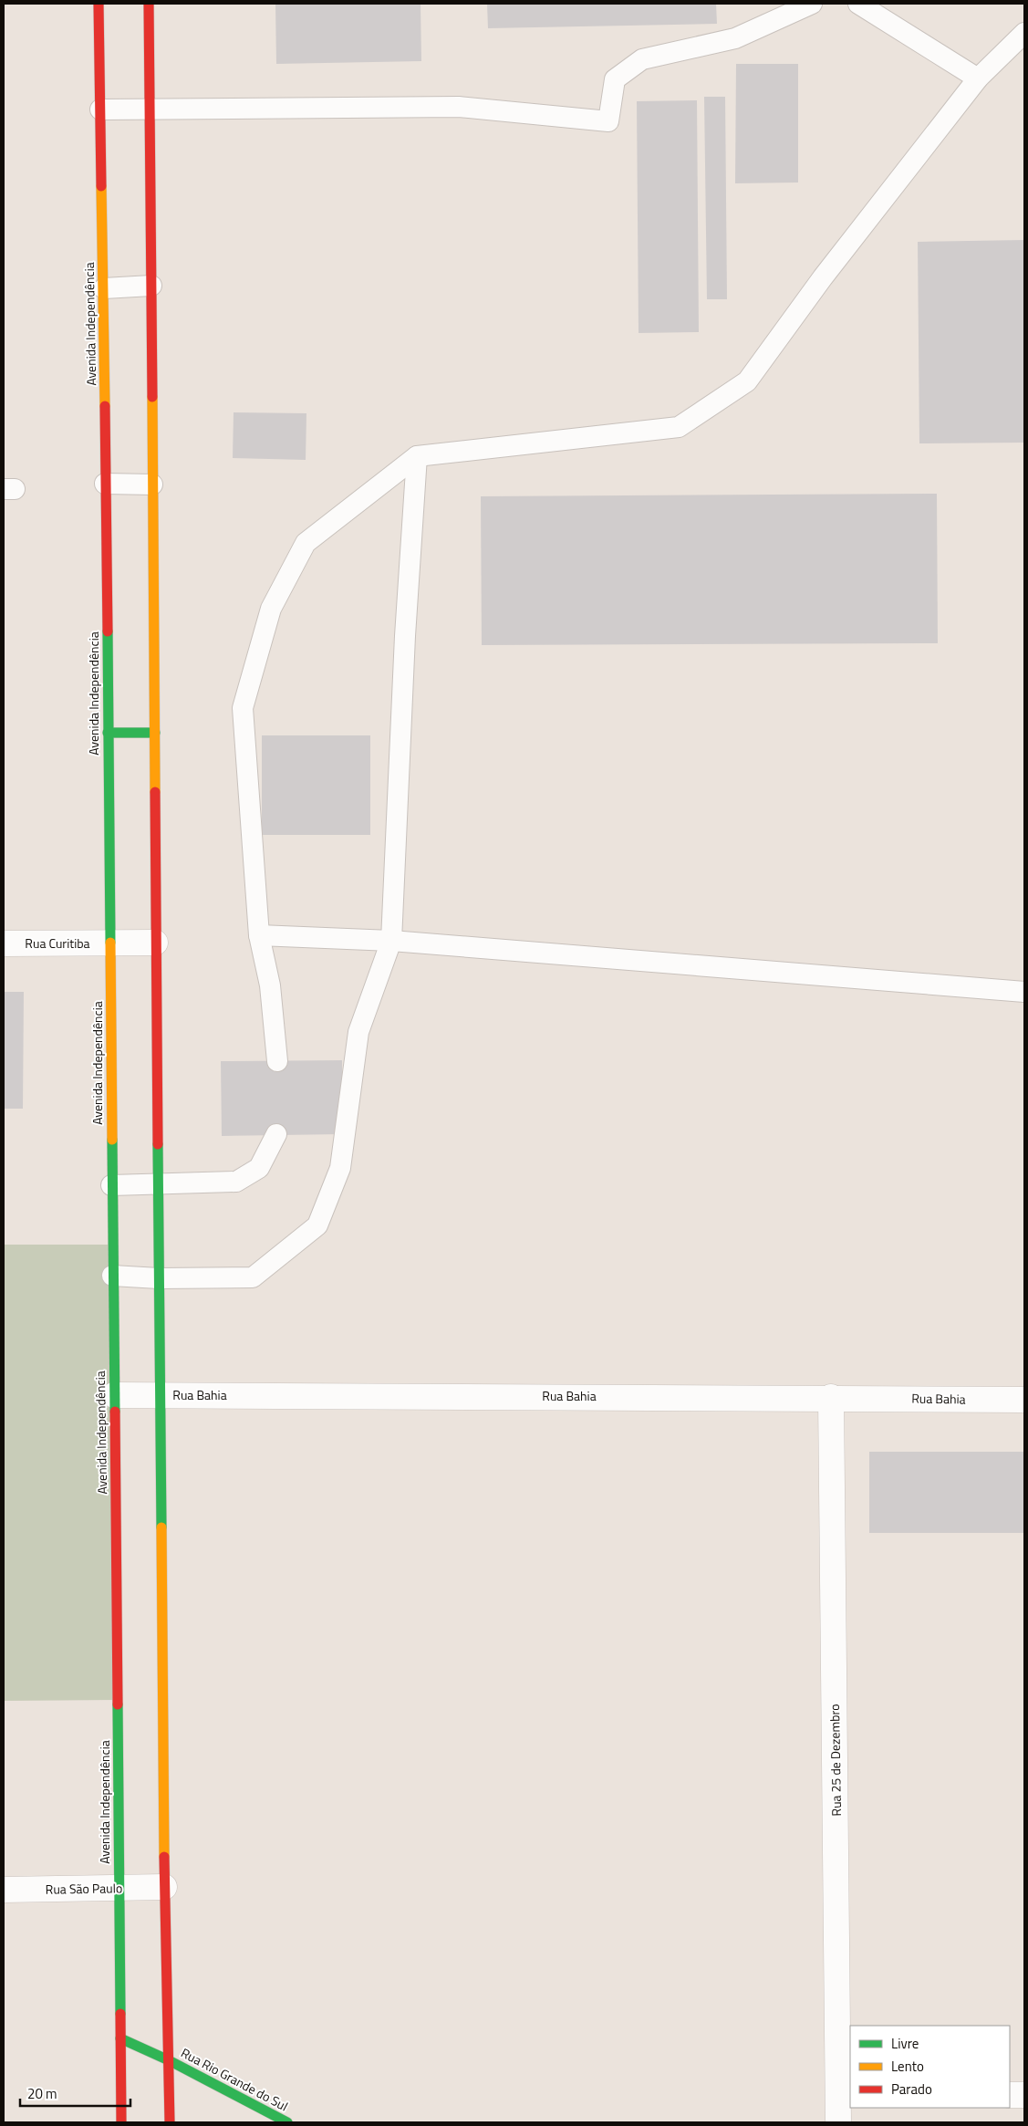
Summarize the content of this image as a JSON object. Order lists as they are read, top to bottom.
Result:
{
  "streets": {
    "main road": ["Avenida Independência", "Rua Rio Grande do Sul"],
    "street": [
      "Rua Curitiba",
      "Rua Bahia",
      "Rua 25 de Dezembro",
      "Rua São Paulo"
    ]
  },
  "crossings": [
    ["Avenida Independência", "Rua Curitiba"],
    ["Avenida Independência", "Rua Bahia"],
    ["Avenida Independência", "Rua São Paulo"],
    ["Avenida Independência", "Rua Rio Grande do Sul"],
    ["Rua Bahia", "Rua 25 de Dezembro"]
  ],
  "legend": ["Livre", "Lento", "Parado"],
  "scale_bar": "20 m"
}
